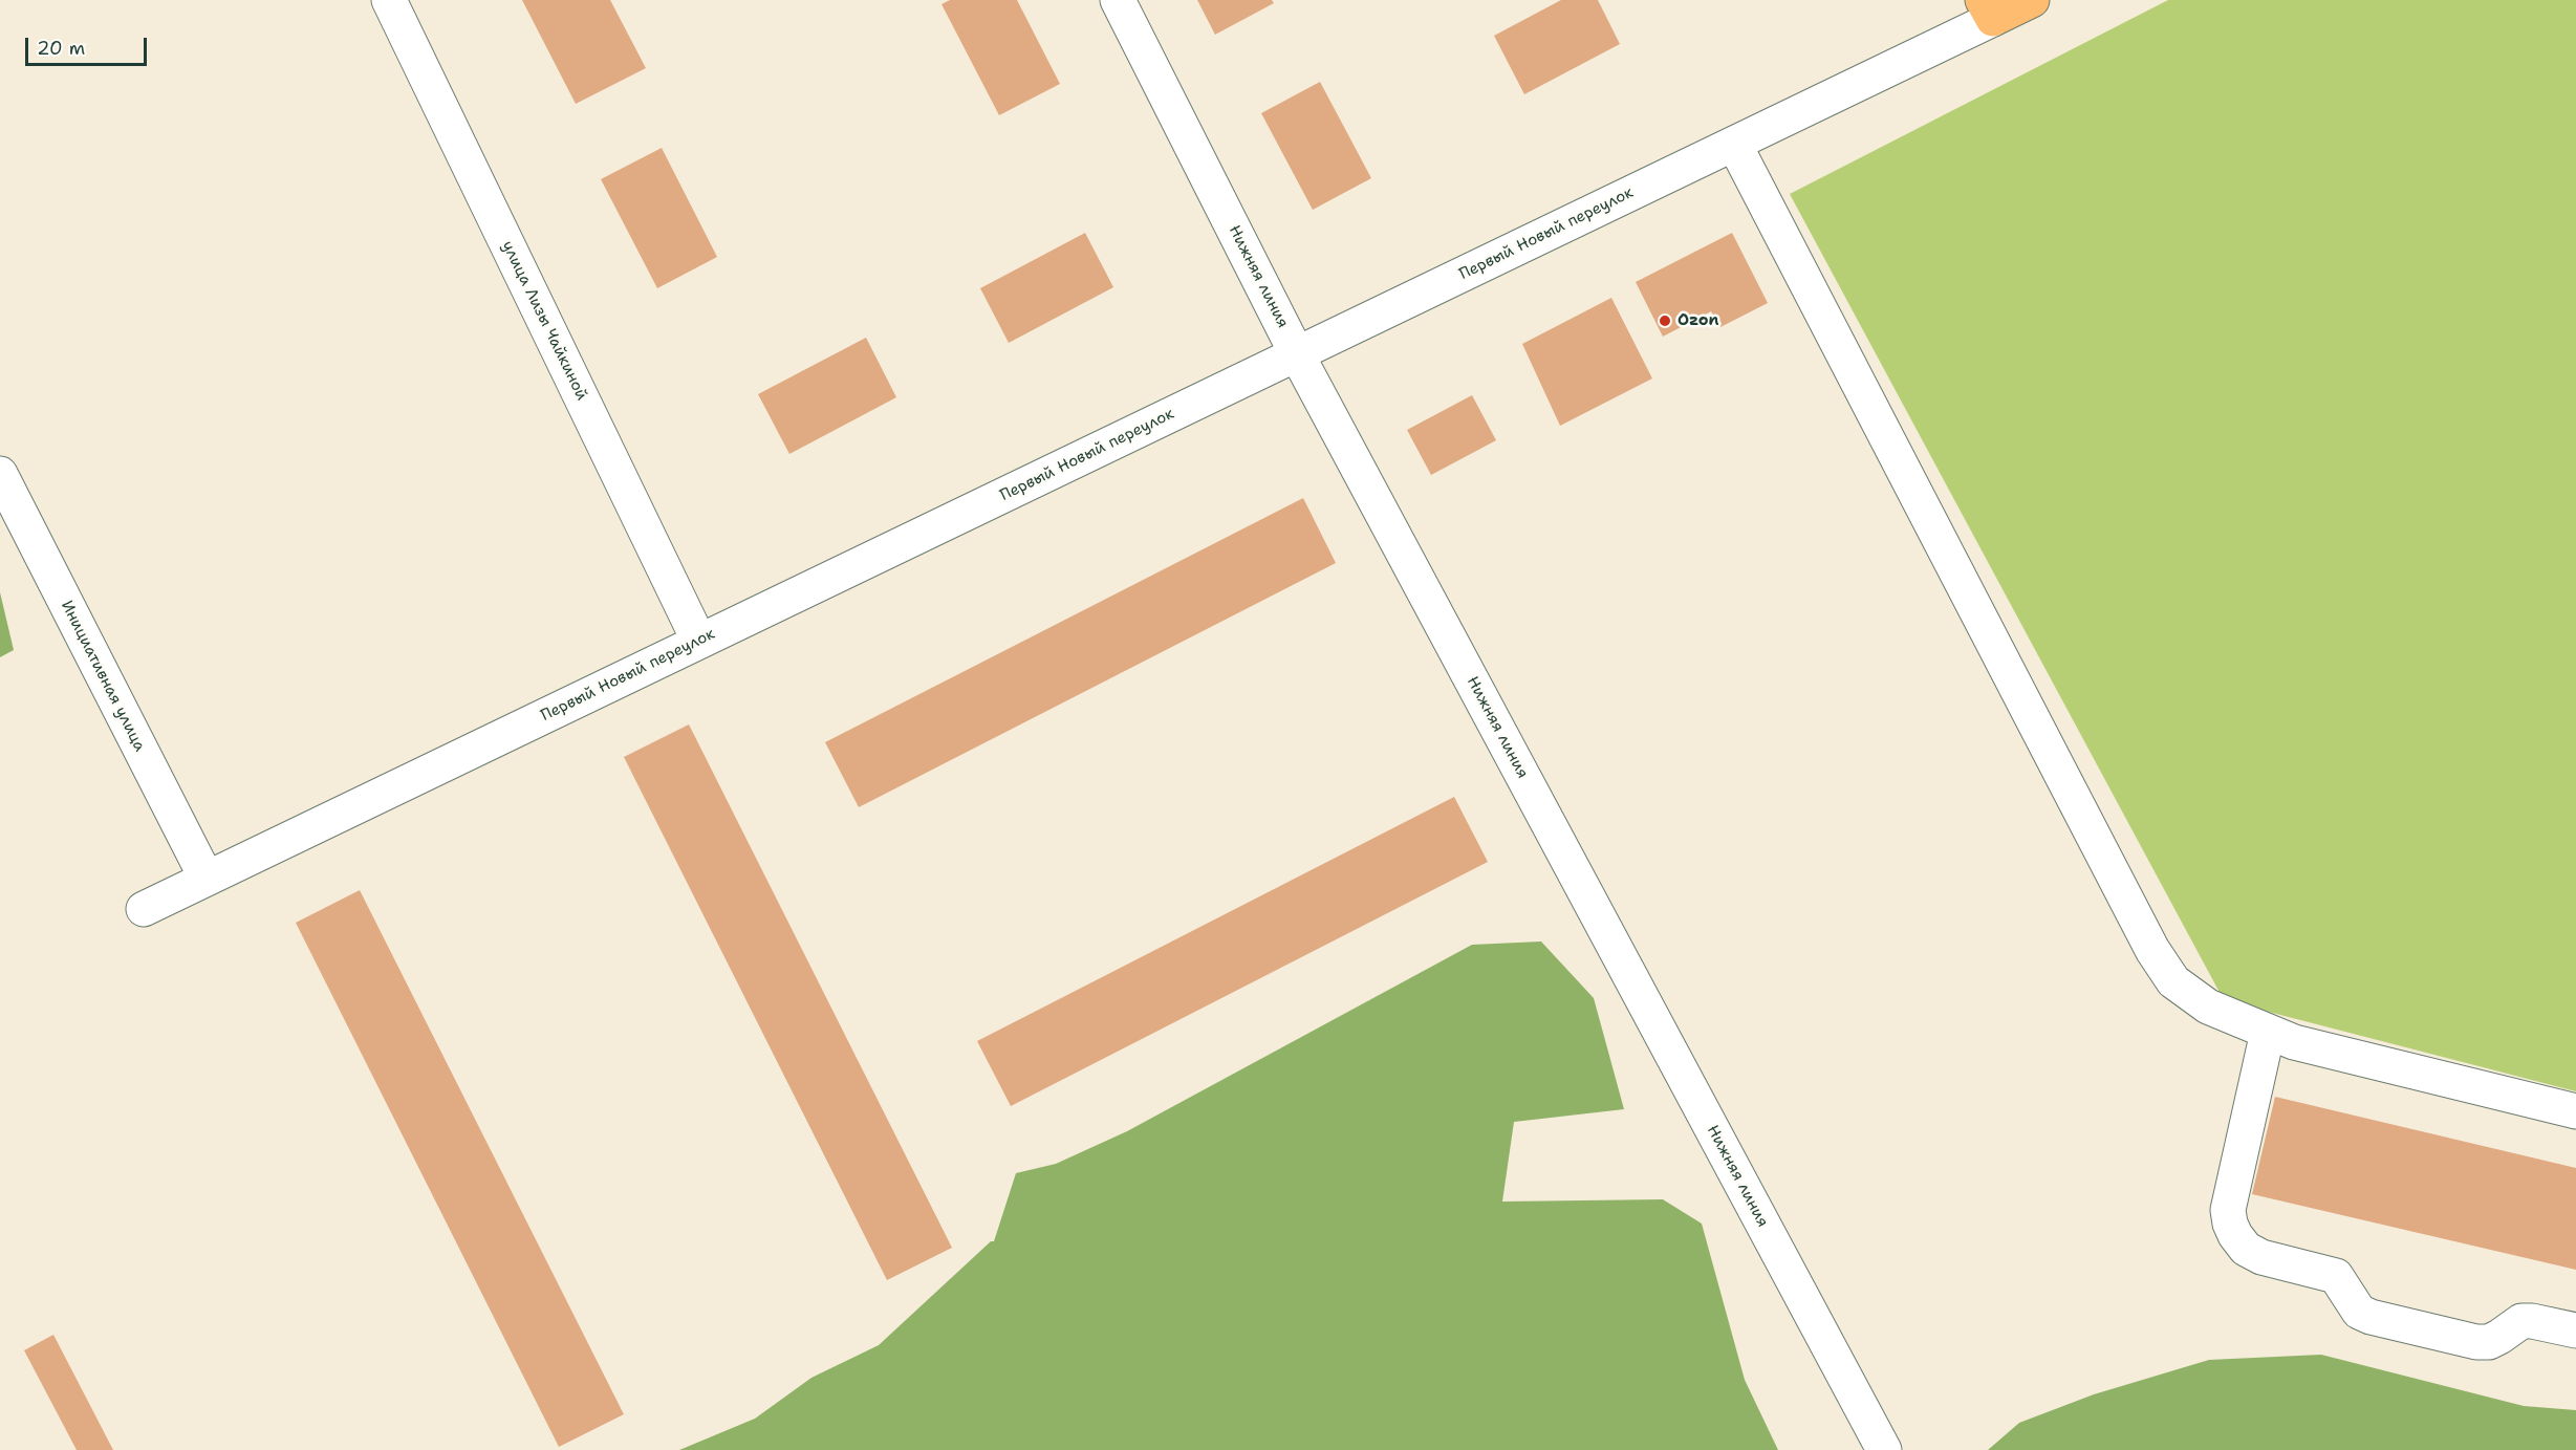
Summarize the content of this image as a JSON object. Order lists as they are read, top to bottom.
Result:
{
  "streets": {
    "main road": ["Первый Новый переулок"],
    "street": ["Нижняя линия", "улица Лизы Чайкиной", "Инициативная улица"]
  },
  "crossings": [
    ["Первый Новый переулок", "Нижняя линия"],
    ["Первый Новый переулок", "улица Лизы Чайкиной"],
    ["Первый Новый переулок", "Инициативная улица"]
  ],
  "places": ["Ozon"],
  "scale_bar": "20 m"
}
